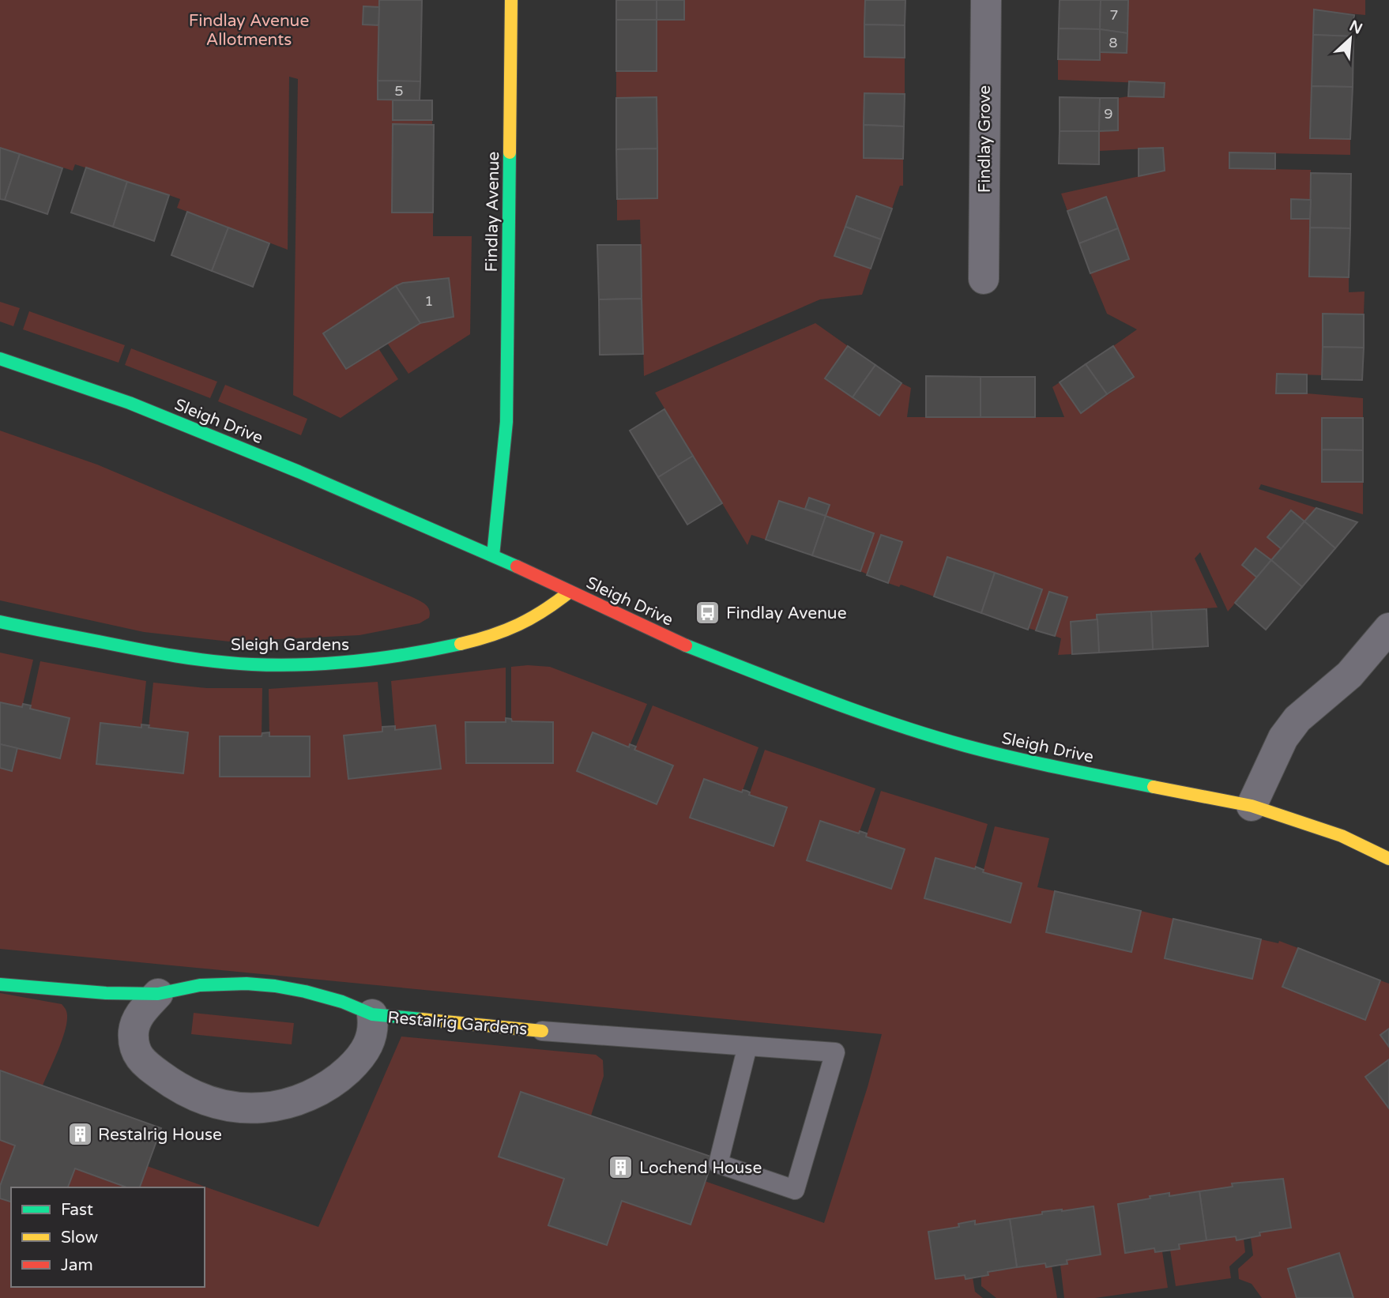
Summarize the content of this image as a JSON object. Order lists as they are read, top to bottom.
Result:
{
  "streets": {
    "street": [
      "Findlay Grove",
      "Findlay Avenue",
      "Sleigh Drive",
      "Sleigh Gardens",
      "Restalrig Gardens"
    ]
  },
  "crossings": [
    ["Findlay Avenue", "Sleigh Drive"],
    ["Sleigh Drive", "Sleigh Gardens"]
  ],
  "parks": ["Findlay Avenue Allotments"],
  "places": {
    "bus stop": ["Findlay Avenue"],
    "building": ["Restalrig House", "Lochend House"]
  },
  "house_numbers": [
    "7",
    "8",
    "5",
    "9",
    "1"
  ],
  "legend": ["Fast", "Slow", "Jam"],
  "north": "top right"
}
